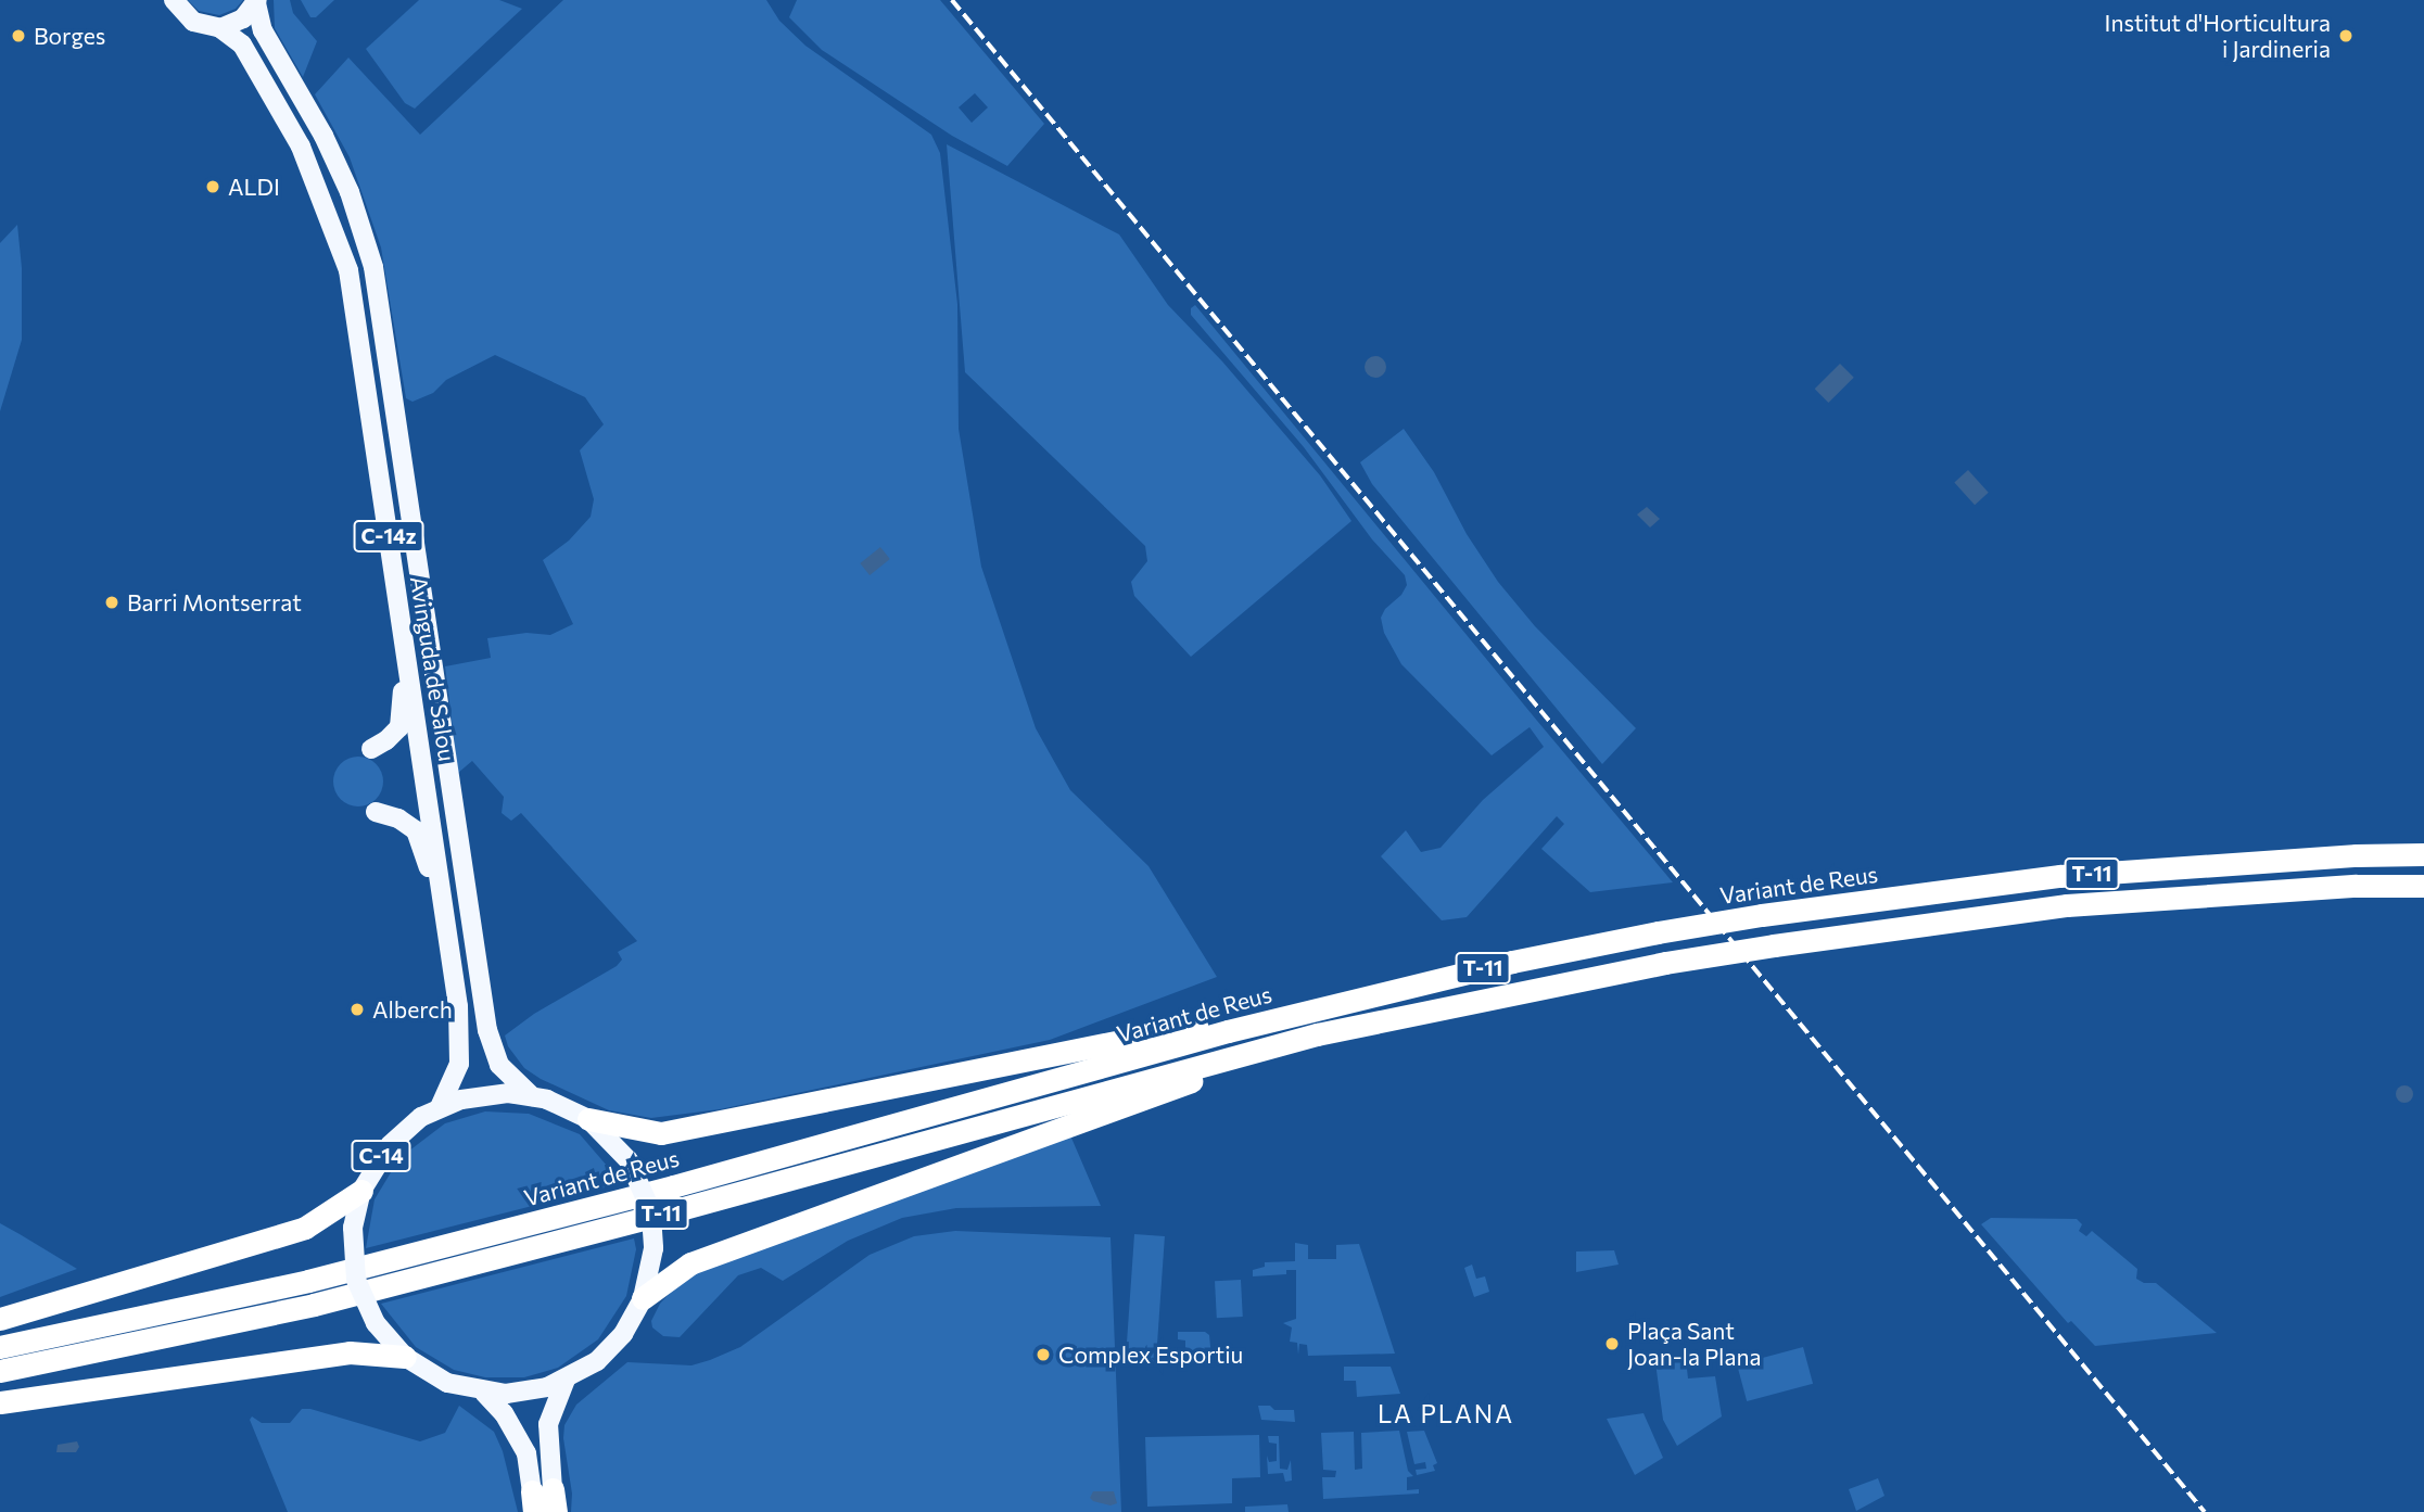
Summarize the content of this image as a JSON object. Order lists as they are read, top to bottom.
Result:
{
  "streets": {
    "highway": ["T-11", "Variant de Reus"],
    "main road": ["C-14z", "Avinguda de Salou", "C-14"]
  },
  "crossings": [
    ["Avinguda de Salou", "C-14"]
  ],
  "districts": ["LA PLANA"],
  "places": [
    "Borges",
    "Institut d'Horticultura i Jardineria",
    "ALDI",
    "Barri Montserrat",
    "Alberch",
    "Plaça Sant Joan-la Plana",
    "Complex Esportiu"
  ]
}
